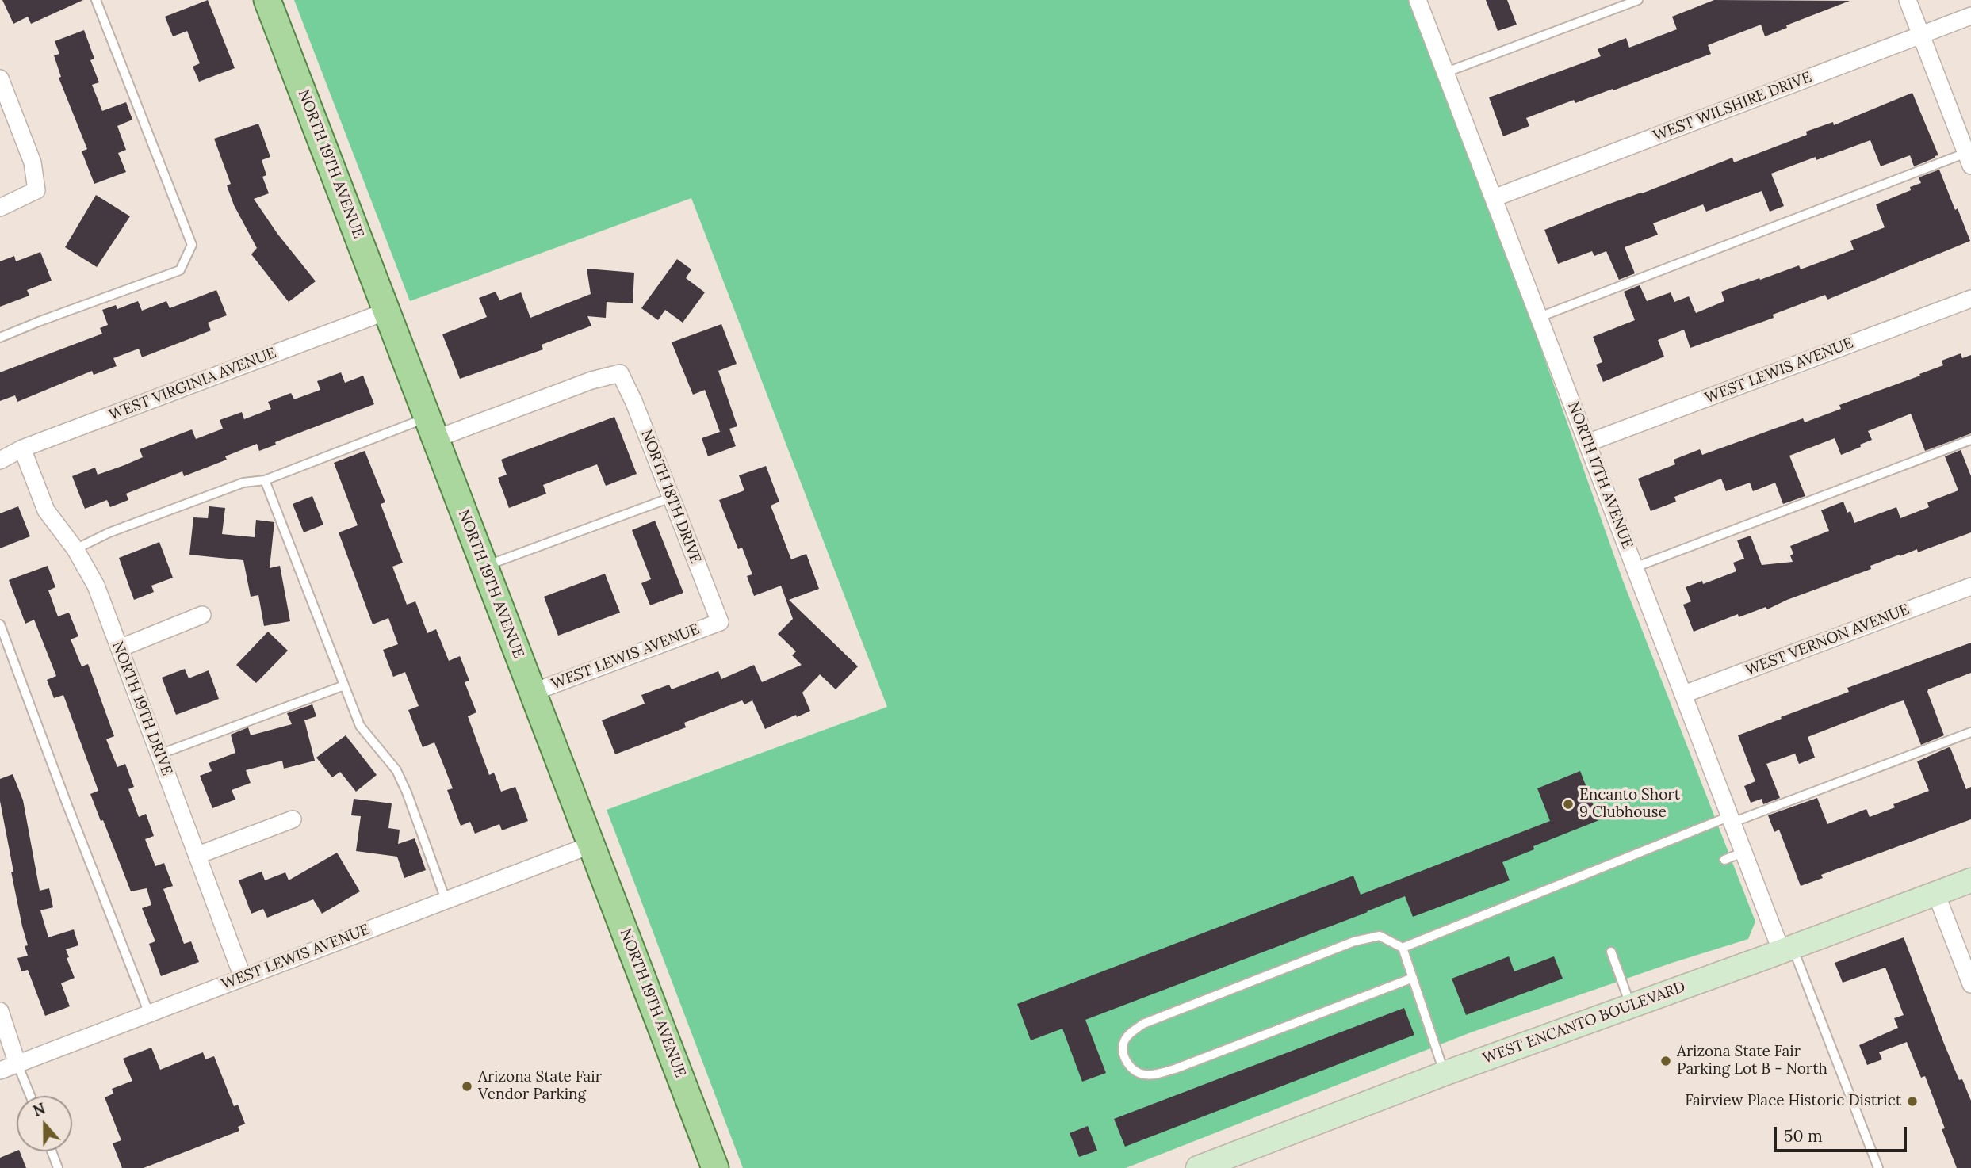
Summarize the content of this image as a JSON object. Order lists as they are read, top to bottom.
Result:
{
  "streets": {
    "main road": ["NORTH 19TH AVENUE"],
    "street": [
      "WEST WILSHIRE DRIVE",
      "WEST LEWIS AVENUE",
      "WEST VIRGINIA AVENUE",
      "NORTH 17TH AVENUE",
      "NORTH 18TH DRIVE",
      "WEST VERNON AVENUE",
      "NORTH 19TH DRIVE",
      "WEST ENCANTO BOULEVARD"
    ]
  },
  "crossings": [
    ["WEST WILSHIRE DRIVE", "NORTH 17TH AVENUE"],
    ["NORTH 19TH AVENUE", "WEST LEWIS AVENUE"],
    ["NORTH 19TH AVENUE", "WEST VIRGINIA AVENUE"],
    ["NORTH 19TH AVENUE", "NORTH 18TH DRIVE"],
    ["WEST LEWIS AVENUE", "NORTH 17TH AVENUE"],
    ["WEST LEWIS AVENUE", "NORTH 18TH DRIVE"],
    ["WEST LEWIS AVENUE", "NORTH 19TH DRIVE"],
    ["WEST VIRGINIA AVENUE", "NORTH 19TH DRIVE"],
    ["NORTH 17TH AVENUE", "WEST VERNON AVENUE"],
    ["NORTH 17TH AVENUE", "WEST ENCANTO BOULEVARD"]
  ],
  "places": [
    "Encanto Short 9 Clubhouse",
    "Arizona State Fair Parking Lot B - North",
    "Arizona State Fair Vendor Parking",
    "Fairview Place Historic District"
  ],
  "scale_bar": "50 m",
  "north": "top"
}
